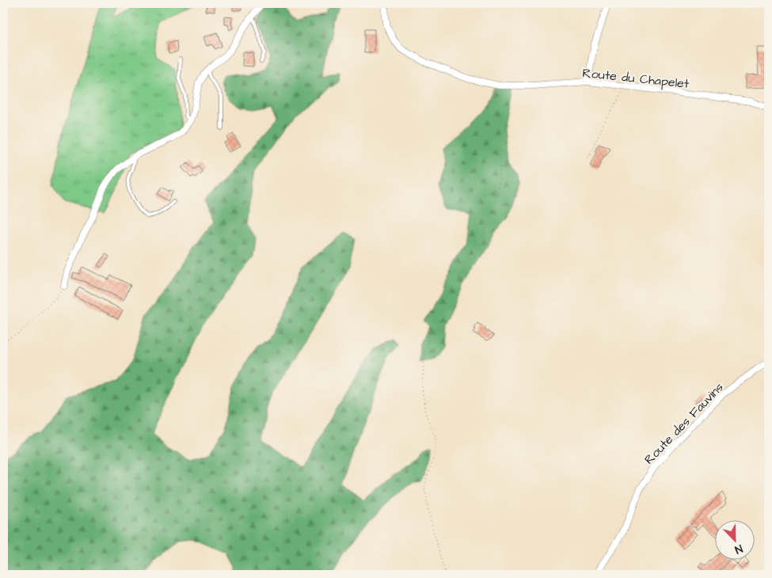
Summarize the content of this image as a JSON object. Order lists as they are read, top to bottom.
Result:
{
  "streets": {
    "street": ["Route du Chapelet", "Route des Fauvins"]
  },
  "north": "bottom right"
}
